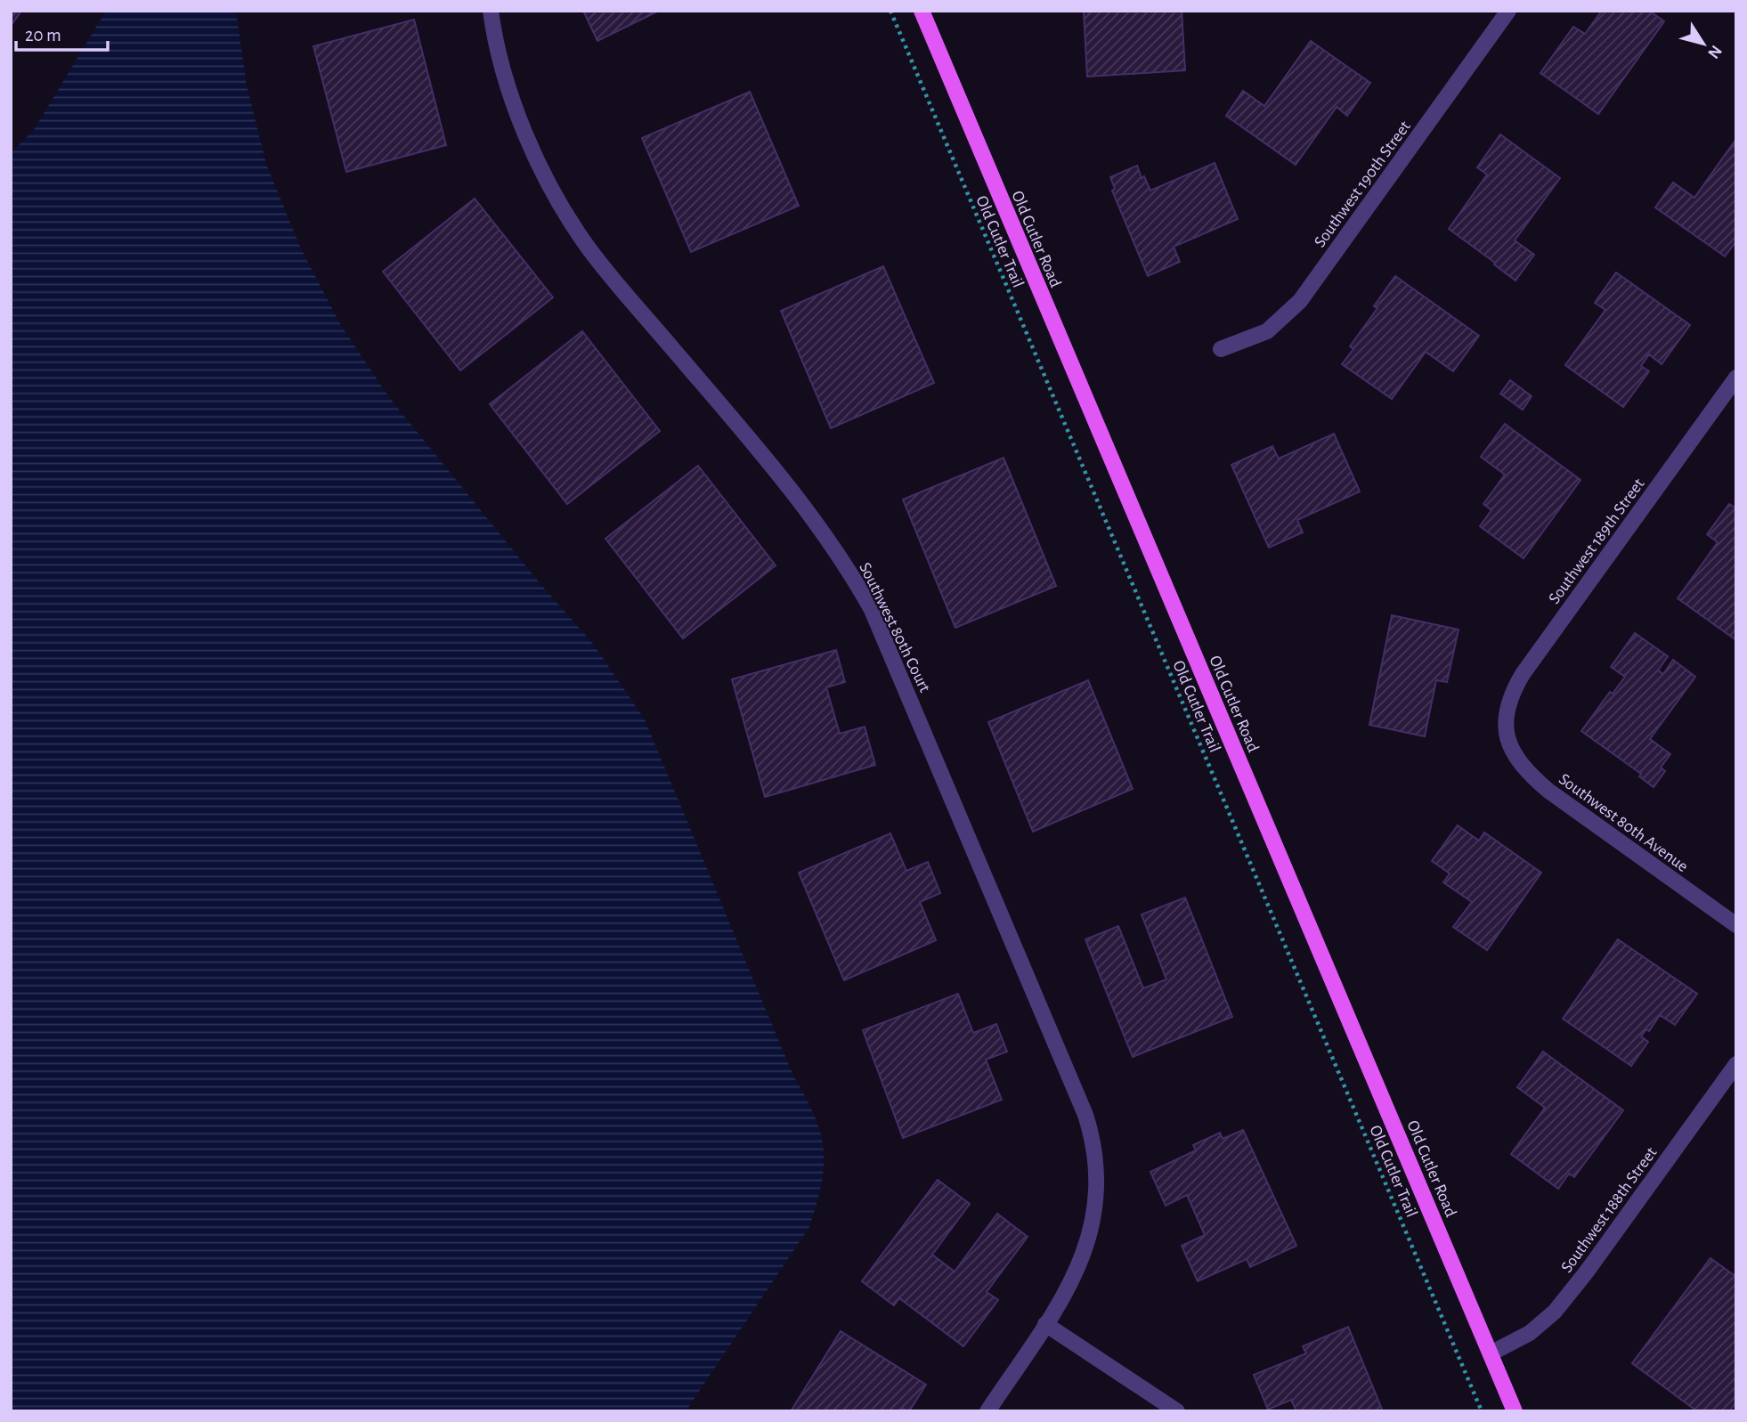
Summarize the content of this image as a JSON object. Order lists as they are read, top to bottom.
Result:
{
  "streets": {
    "main road": ["Old Cutler Road"],
    "street": [
      "Southwest 190th Street",
      "Southwest 189th Street",
      "Southwest 80th Court",
      "Southwest 80th Avenue",
      "Southwest 188th Street"
    ],
    "path": ["Old Cutler Trail"]
  },
  "crossings": [
    ["Old Cutler Road", "Southwest 188th Street"],
    ["Southwest 189th Street", "Southwest 80th Avenue"]
  ],
  "scale_bar": "20 m",
  "north": "bottom right"
}
